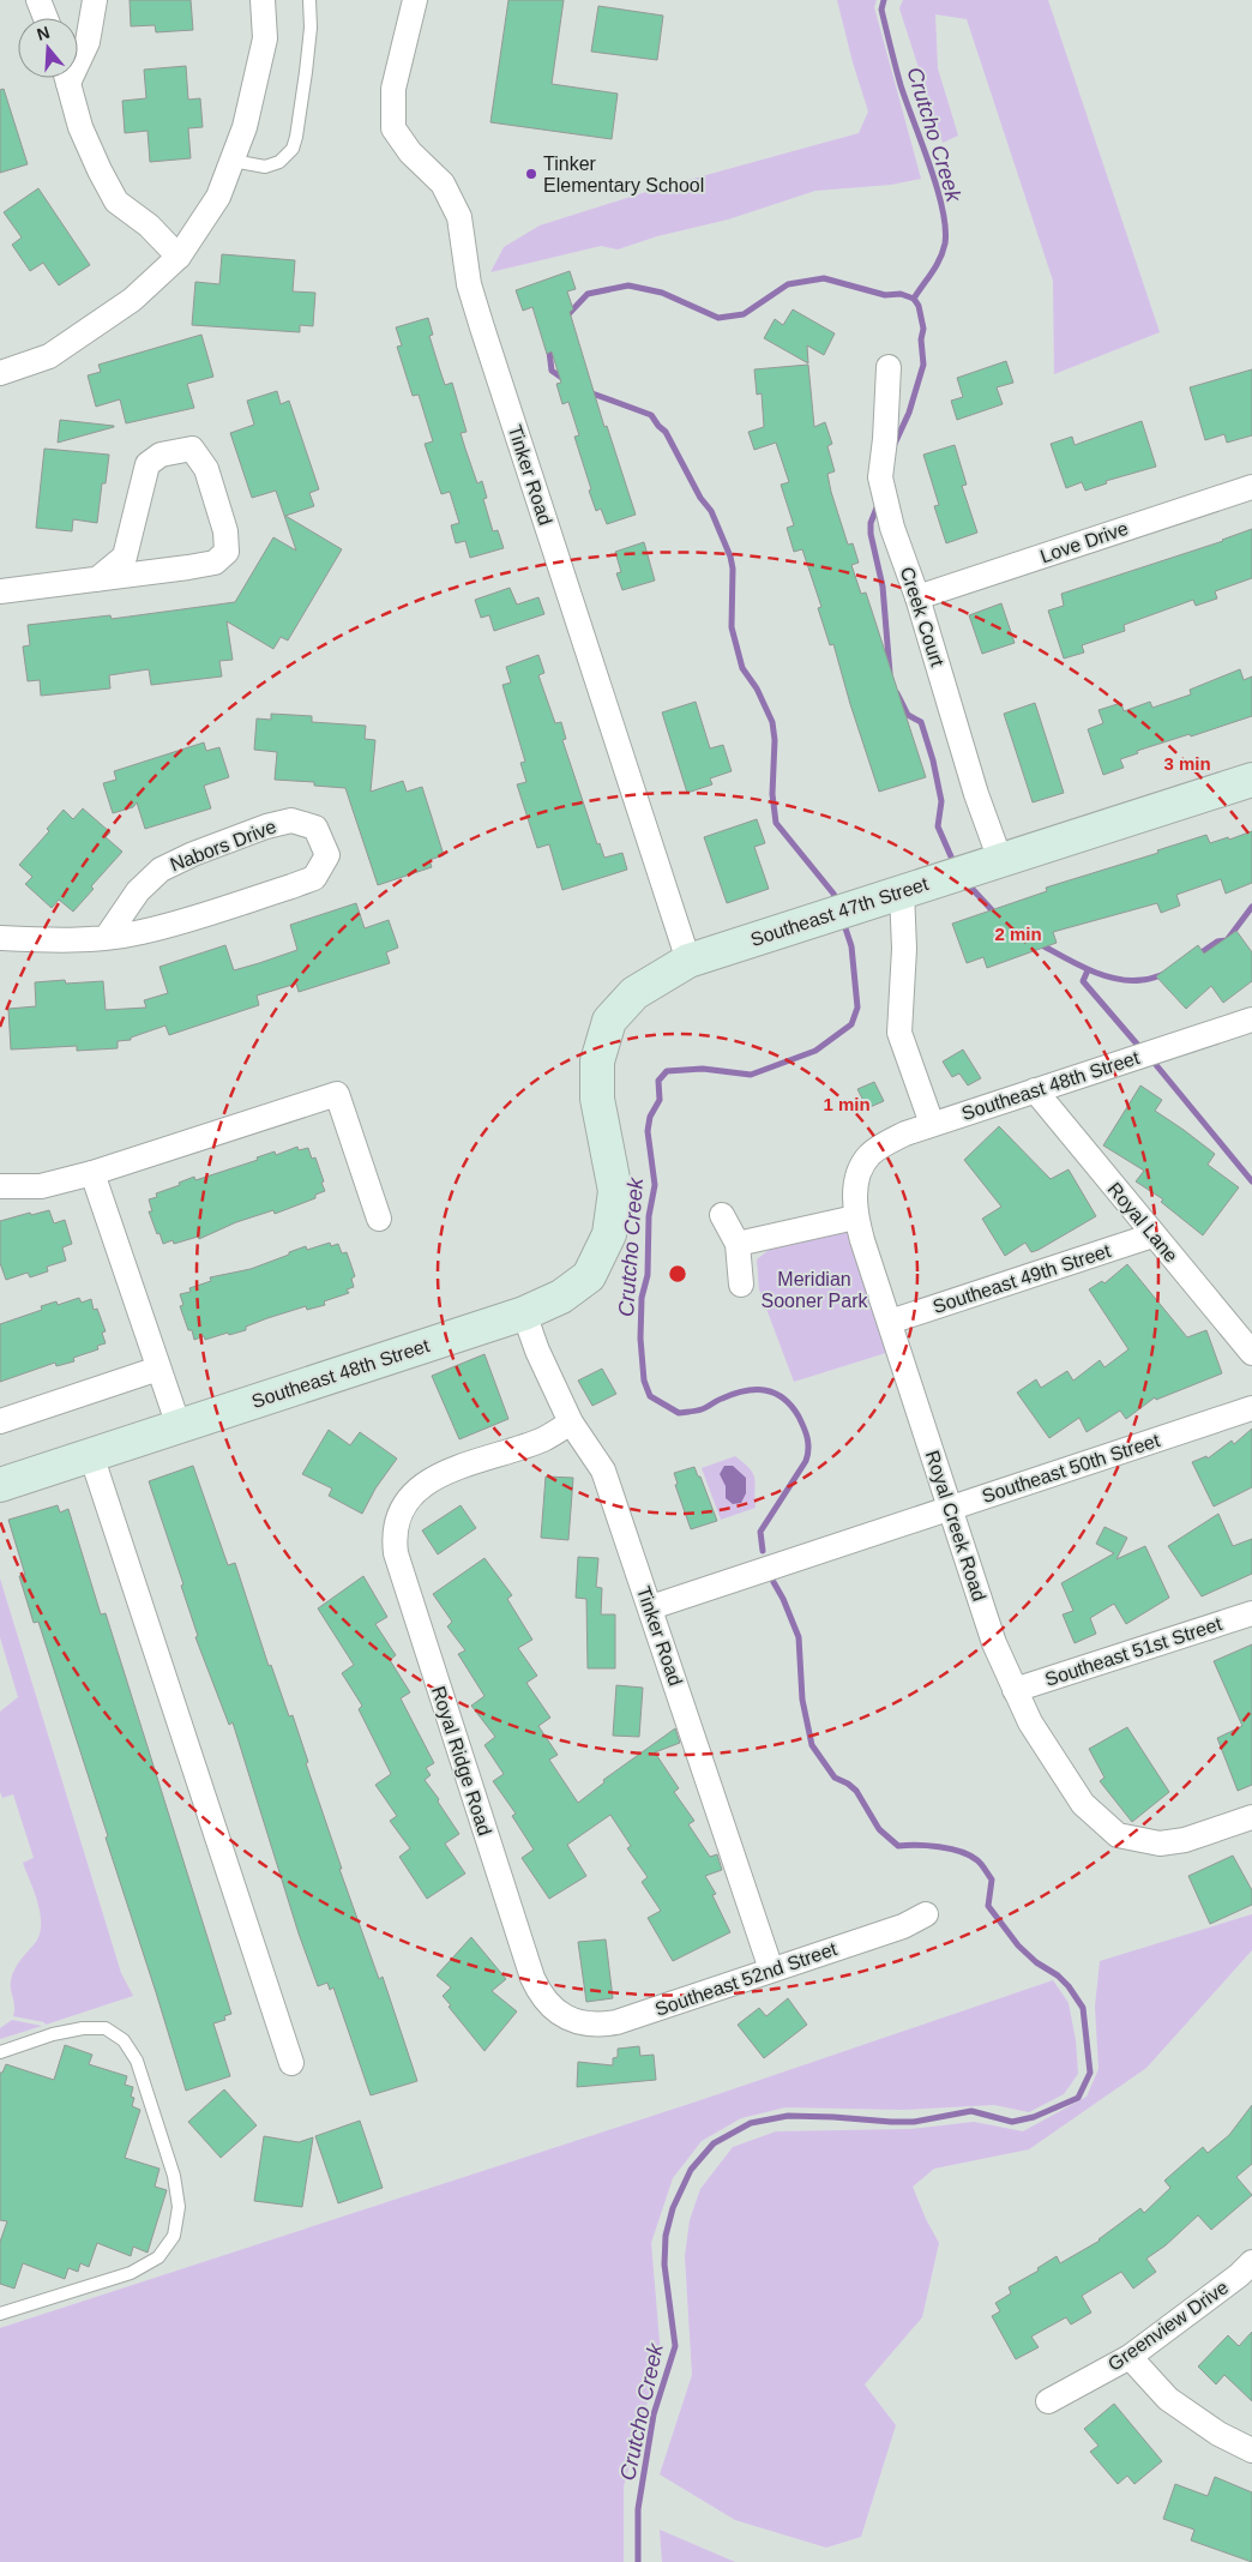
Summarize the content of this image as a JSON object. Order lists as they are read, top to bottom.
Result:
{
  "streets": {
    "street": [
      "Tinker Road",
      "Love Drive",
      "Creek Court",
      "Nabors Drive",
      "Southeast 47th Street",
      "Southeast 48th Street",
      "Royal Lane",
      "Southeast 49th Street",
      "Southeast 50th Street",
      "Royal Creek Road",
      "Southeast 51st Street",
      "Royal Ridge Road",
      "Southeast 52nd Street",
      "Greenview Drive"
    ]
  },
  "crossings": [
    ["Tinker Road", "Southeast 47th Street"],
    ["Tinker Road", "Southeast 48th Street"],
    ["Tinker Road", "Southeast 50th Street"],
    ["Tinker Road", "Royal Ridge Road"],
    ["Tinker Road", "Southeast 52nd Street"],
    ["Love Drive", "Creek Court"],
    ["Creek Court", "Southeast 47th Street"],
    ["Southeast 47th Street", "Southeast 48th Street"],
    ["Southeast 48th Street", "Royal Lane"],
    ["Southeast 48th Street", "Royal Creek Road"],
    ["Royal Lane", "Southeast 49th Street"],
    ["Southeast 49th Street", "Royal Creek Road"],
    ["Southeast 50th Street", "Royal Creek Road"],
    ["Royal Creek Road", "Southeast 51st Street"],
    ["Royal Ridge Road", "Southeast 52nd Street"]
  ],
  "water": ["Crutcho Creek"],
  "parks": ["Meridian Sooner Park"],
  "places": ["Tinker Elementary School"],
  "north": "top",
  "rings": ["3 min", "2 min", "1 min"]
}
